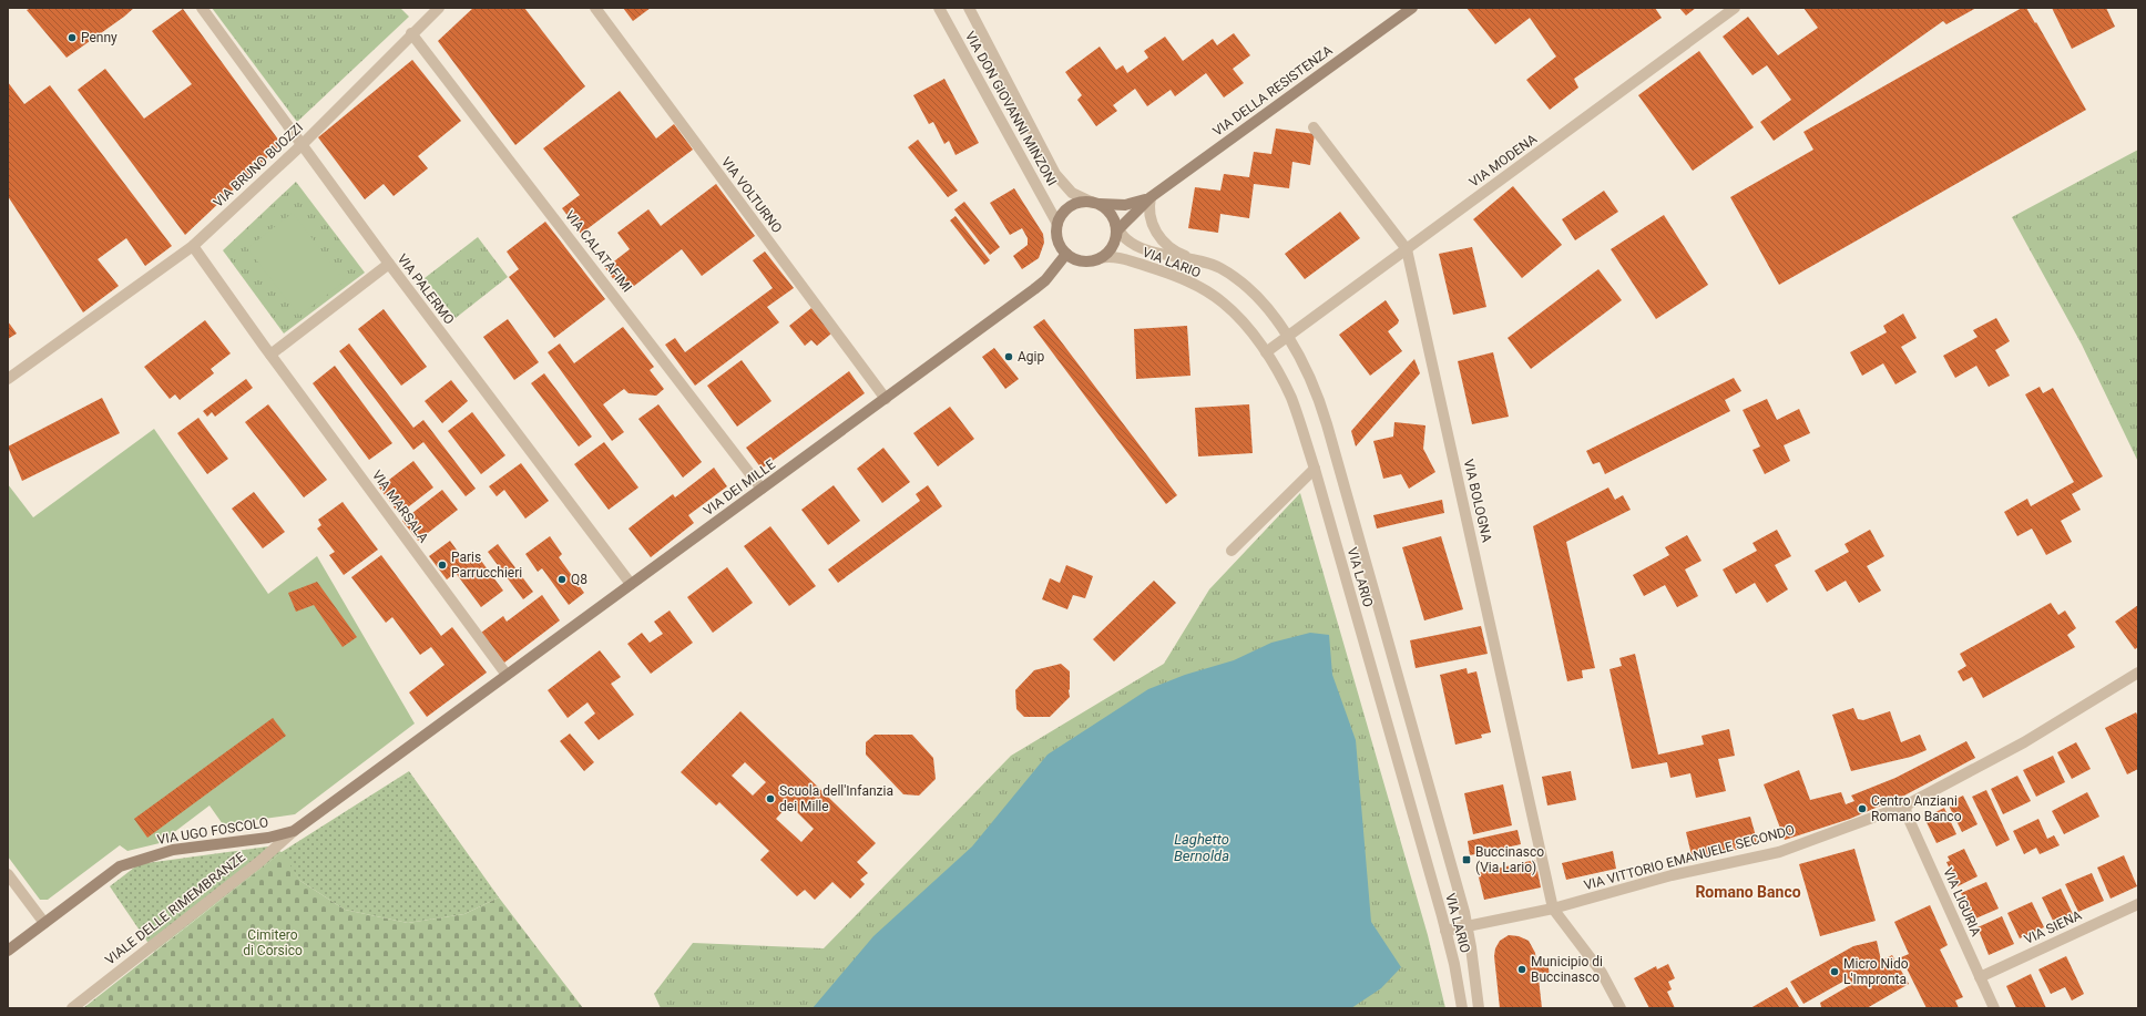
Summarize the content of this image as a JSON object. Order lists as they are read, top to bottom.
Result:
{
  "streets": {
    "street": [
      "VIA DELLA RESISTENZA",
      "VIA DON GIOVANNI MINZONI",
      "VIA MODENA",
      "VIA BRUNO BUOZZI",
      "VIA VOLTURNO",
      "VIA CALATAFIMI",
      "VIA LARIO",
      "VIA PALERMO",
      "VIA DEI MILLE",
      "VIA BOLOGNA",
      "VIA MARSALA",
      "VIA UGO FOSCOLO",
      "VIA VITTORIO EMANUELE SECONDO",
      "VIA LIGURIA",
      "VIALE DELLE RIMEMBRANZE",
      "VIA SIENA"
    ]
  },
  "crossings": [
    ["VIA DELLA RESISTENZA", "VIA DON GIOVANNI MINZONI"],
    ["VIA DELLA RESISTENZA", "VIA LARIO"],
    ["VIA DELLA RESISTENZA", "VIA DEI MILLE"],
    ["VIA DON GIOVANNI MINZONI", "VIA LARIO"],
    ["VIA DON GIOVANNI MINZONI", "VIA DEI MILLE"],
    ["VIA MODENA", "VIA LARIO"],
    ["VIA MODENA", "VIA BOLOGNA"],
    ["VIA BRUNO BUOZZI", "VIA CALATAFIMI"],
    ["VIA BRUNO BUOZZI", "VIA PALERMO"],
    ["VIA BRUNO BUOZZI", "VIA MARSALA"],
    ["VIA VOLTURNO", "VIA DEI MILLE"],
    ["VIA CALATAFIMI", "VIA DEI MILLE"],
    ["VIA LARIO", "VIA DEI MILLE"],
    ["VIA LARIO", "VIA VITTORIO EMANUELE SECONDO"],
    ["VIA PALERMO", "VIA DEI MILLE"],
    ["VIA DEI MILLE", "VIA MARSALA"],
    ["VIA DEI MILLE", "VIA UGO FOSCOLO"],
    ["VIA BOLOGNA", "VIA VITTORIO EMANUELE SECONDO"],
    ["VIA UGO FOSCOLO", "VIALE DELLE RIMEMBRANZE"],
    ["VIA VITTORIO EMANUELE SECONDO", "VIA LIGURIA"],
    ["VIA LIGURIA", "VIA SIENA"]
  ],
  "districts": ["Romano Banco"],
  "water": ["Laghetto Bernolda"],
  "parks": ["Cimitero di Corsico"],
  "places": {
    "other": [
      "Penny",
      "Agip",
      "Paris Parrucchieri",
      "Q8",
      "Scuola dell'Infanzia dei Mille",
      "Centro Anziani Romano Banco",
      "Municipio di Buccinasco",
      "Micro Nido L'Impronta"
    ],
    "transit": ["Buccinasco (Via Lario)"]
  }
}
